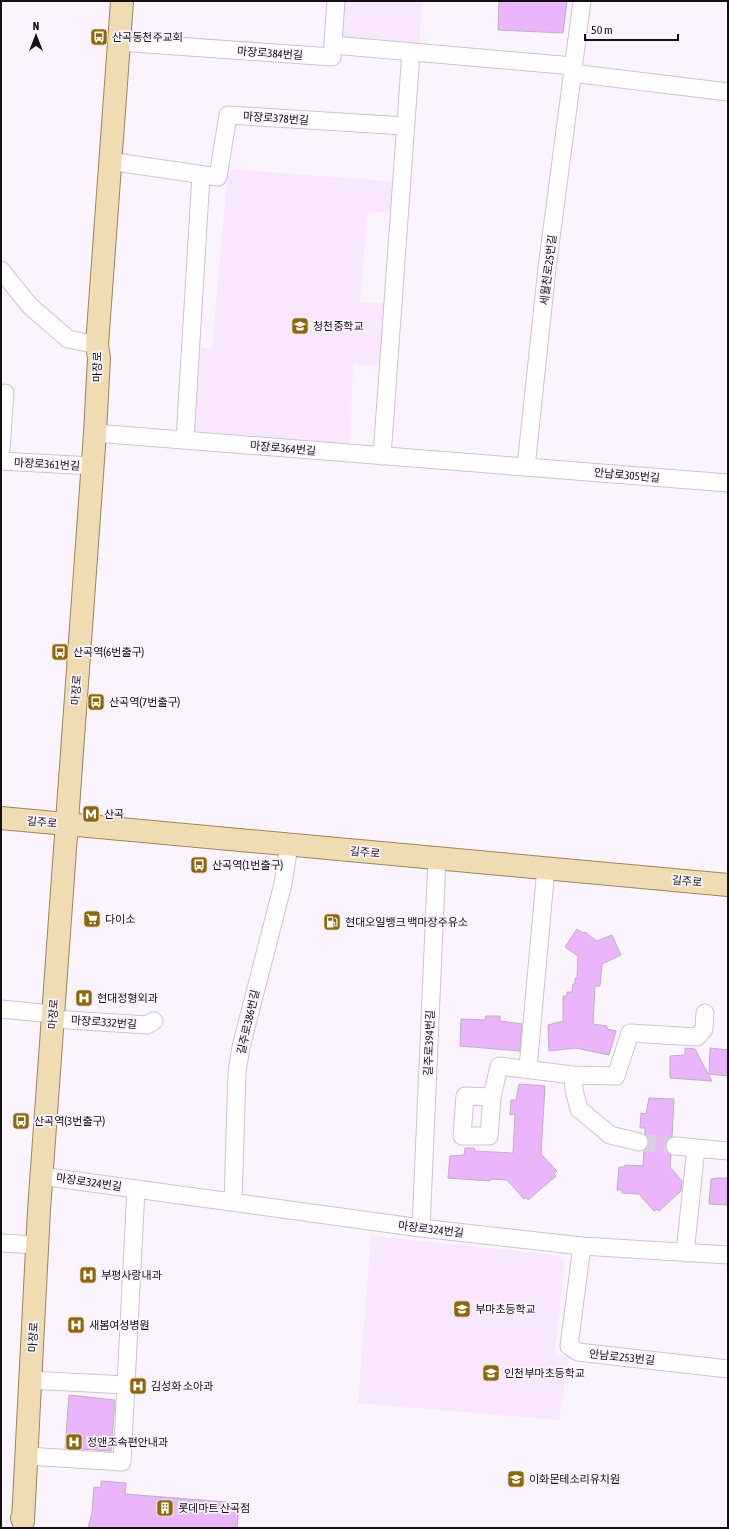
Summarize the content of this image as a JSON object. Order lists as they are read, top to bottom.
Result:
{
  "streets": {
    "main road": ["마장로", "길주로"],
    "street": [
      "마장로384번길",
      "마장로378번길",
      "세월천로25번길",
      "마장로364번길",
      "마장로361번길",
      "안남로305번길",
      "마장로332번길",
      "길주로386번길",
      "길주로394번길",
      "마장로324번길",
      "안남로253번길"
    ]
  },
  "crossings": [
    ["마장로384번길", "마장로"],
    ["마장로378번길", "마장로"],
    ["세월천로25번길", "마장로364번길"],
    ["세월천로25번길", "안남로305번길"],
    ["마장로", "마장로364번길"],
    ["마장로", "마장로361번길"],
    ["마장로", "길주로"],
    ["마장로", "마장로332번길"],
    ["마장로", "마장로324번길"],
    ["마장로364번길", "안남로305번길"],
    ["길주로", "길주로386번길"],
    ["길주로", "길주로394번길"],
    ["길주로386번길", "마장로324번길"],
    ["길주로394번길", "마장로324번길"],
    ["마장로324번길", "안남로253번길"]
  ],
  "places": {
    "bus stop": [
      "산곡동천주교회",
      "산곡역(6번출구)",
      "산곡역(7번출구)",
      "산곡역(1번출구)",
      "산곡역(3번출구)"
    ],
    "school or university": [
      "청천중학교",
      "부마초등학교",
      "인천부마초등학교",
      "이화몬테소리유치원"
    ],
    "metro station": ["산곡"],
    "supermarket": ["다이소"],
    "fuel station": ["현대오일뱅크 백마장주유소"],
    "hospital": [
      "현대정형외과",
      "부평사랑내과",
      "새봄여성병원",
      "김성화 소아과",
      "정앤조속편안내과"
    ],
    "building": ["롯데마트 산곡점"]
  },
  "scale_bar": "50 m",
  "north": "top"
}
